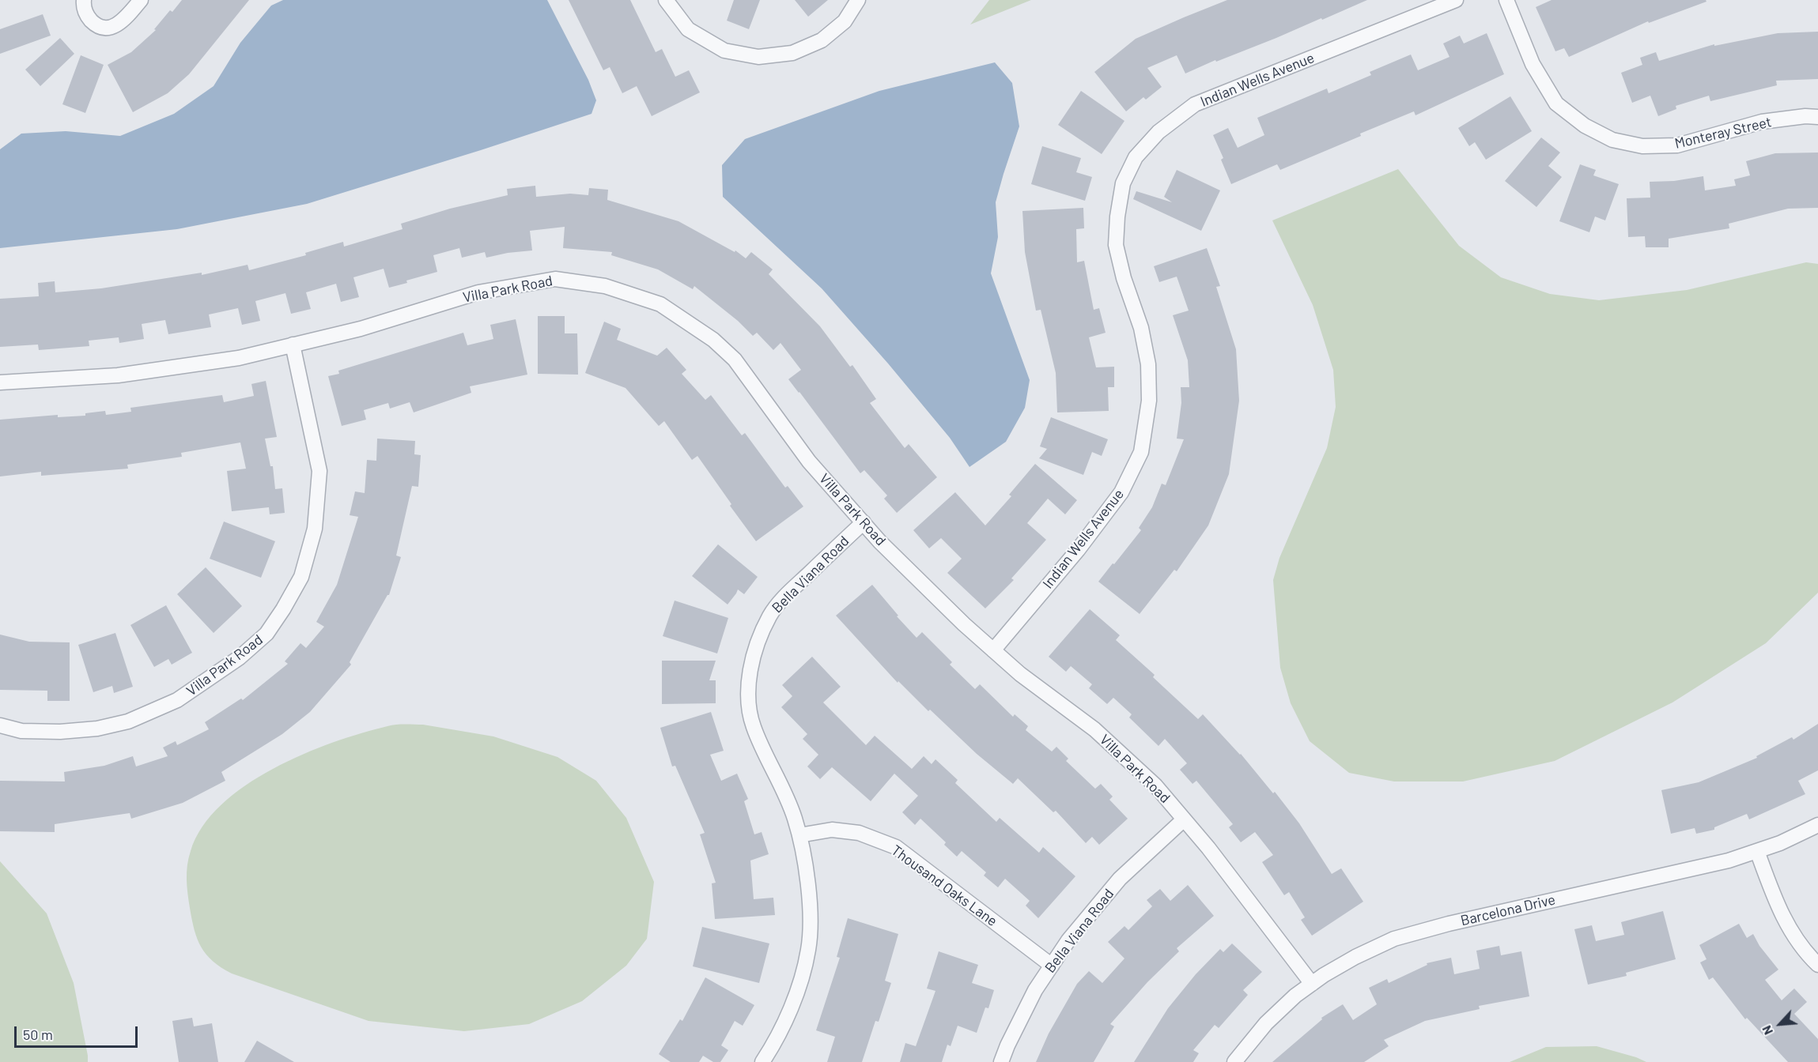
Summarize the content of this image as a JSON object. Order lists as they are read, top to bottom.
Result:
{
  "streets": {
    "street": [
      "Indian Wells Avenue",
      "Monteray Street",
      "Villa Park Road",
      "Bella Viana Road",
      "Thousand Oaks Lane",
      "Barcelona Drive"
    ]
  },
  "crossings": [
    ["Indian Wells Avenue", "Villa Park Road"],
    ["Villa Park Road", "Bella Viana Road"],
    ["Villa Park Road", "Barcelona Drive"],
    ["Bella Viana Road", "Thousand Oaks Lane"]
  ],
  "scale_bar": "50 m",
  "north": "bottom left"
}
